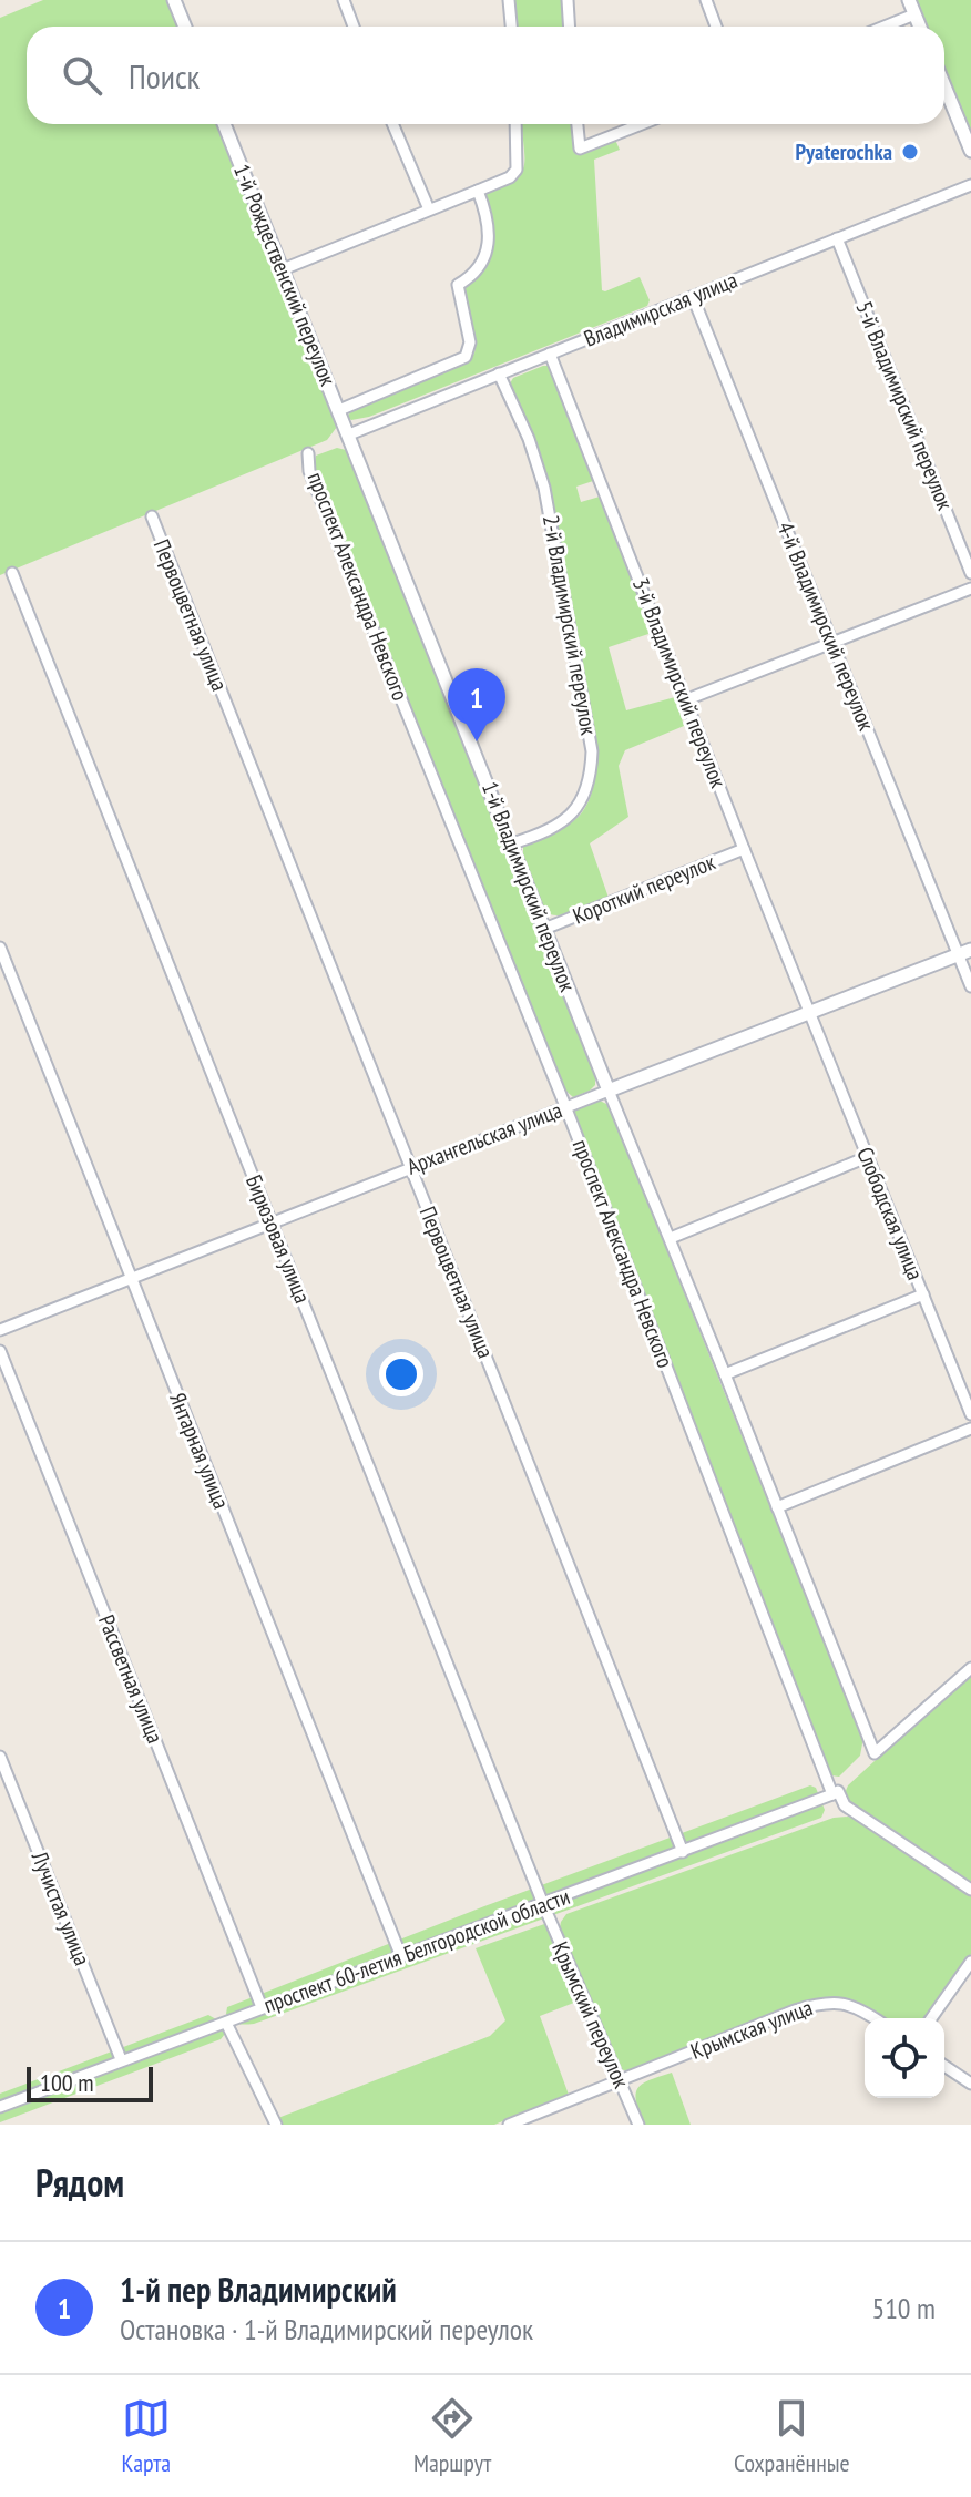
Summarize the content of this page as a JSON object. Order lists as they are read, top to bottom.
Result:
{
  "streets": {
    "street": [
      "1-й Рождественский переулок",
      "Владимирская улица",
      "5-й Владимирский переулок",
      "проспект Александра Невского",
      "Первоцветная улица",
      "2-й Владимирский переулок",
      "4-й Владимирский переулок",
      "3-й Владимирский переулок",
      "1-й Владимирский переулок",
      "Короткий переулок",
      "Архангельская улица",
      "Слободская улица",
      "Бирюзовая улица",
      "Янтарная улица",
      "Рассветная улица",
      "Лучистая улица",
      "проспект 60-летия Белгородской области",
      "Крымский переулок",
      "Крымская улица"
    ]
  },
  "crossings": [
    ["1-й Рождественский переулок", "Владимирская улица"],
    ["1-й Рождественский переулок", "1-й Владимирский переулок"],
    ["Владимирская улица", "5-й Владимирский переулок"],
    ["Владимирская улица", "2-й Владимирский переулок"],
    ["Владимирская улица", "4-й Владимирский переулок"],
    ["Владимирская улица", "3-й Владимирский переулок"],
    ["Владимирская улица", "1-й Владимирский переулок"],
    ["проспект Александра Невского", "1-й Владимирский переулок"],
    ["проспект Александра Невского", "Архангельская улица"],
    ["проспект Александра Невского", "проспект 60-летия Белгородской области"],
    ["Первоцветная улица", "Архангельская улица"],
    ["Первоцветная улица", "проспект 60-летия Белгородской области"],
    ["2-й Владимирский переулок", "1-й Владимирский переулок"],
    ["4-й Владимирский переулок", "Архангельская улица"],
    ["3-й Владимирский переулок", "Короткий переулок"],
    ["3-й Владимирский переулок", "Архангельская улица"],
    ["3-й Владимирский переулок", "Слободская улица"],
    ["1-й Владимирский переулок", "Короткий переулок"],
    ["1-й Владимирский переулок", "Архангельская улица"],
    ["Архангельская улица", "Слободская улица"],
    ["Архангельская улица", "Бирюзовая улица"],
    ["Архангельская улица", "Янтарная улица"],
    ["Бирюзовая улица", "проспект 60-летия Белгородской области"],
    ["Бирюзовая улица", "Крымский переулок"],
    ["Янтарная улица", "проспект 60-летия Белгородской области"],
    ["Рассветная улица", "проспект 60-летия Белгородской области"],
    ["Лучистая улица", "проспект 60-летия Белгородской области"],
    ["проспект 60-летия Белгородской области", "Крымский переулок"],
    ["Крымский переулок", "Крымская улица"]
  ],
  "places": ["Pyaterochka"],
  "scale_bar": "100 m",
  "page": {
    "search": "Поиск",
    "pins": "1",
    "scale": "100 m",
    "heading": "Рядом",
    "list": [
      {
        "mark": "1",
        "name": "1-й пер Владимирский",
        "note": "Остановка · 1-й Владимирский переулок",
        "value": "510 m"
      }
    ],
    "nav": ["Карта", "Маршрут", "Сохранённые"]
  }
}
